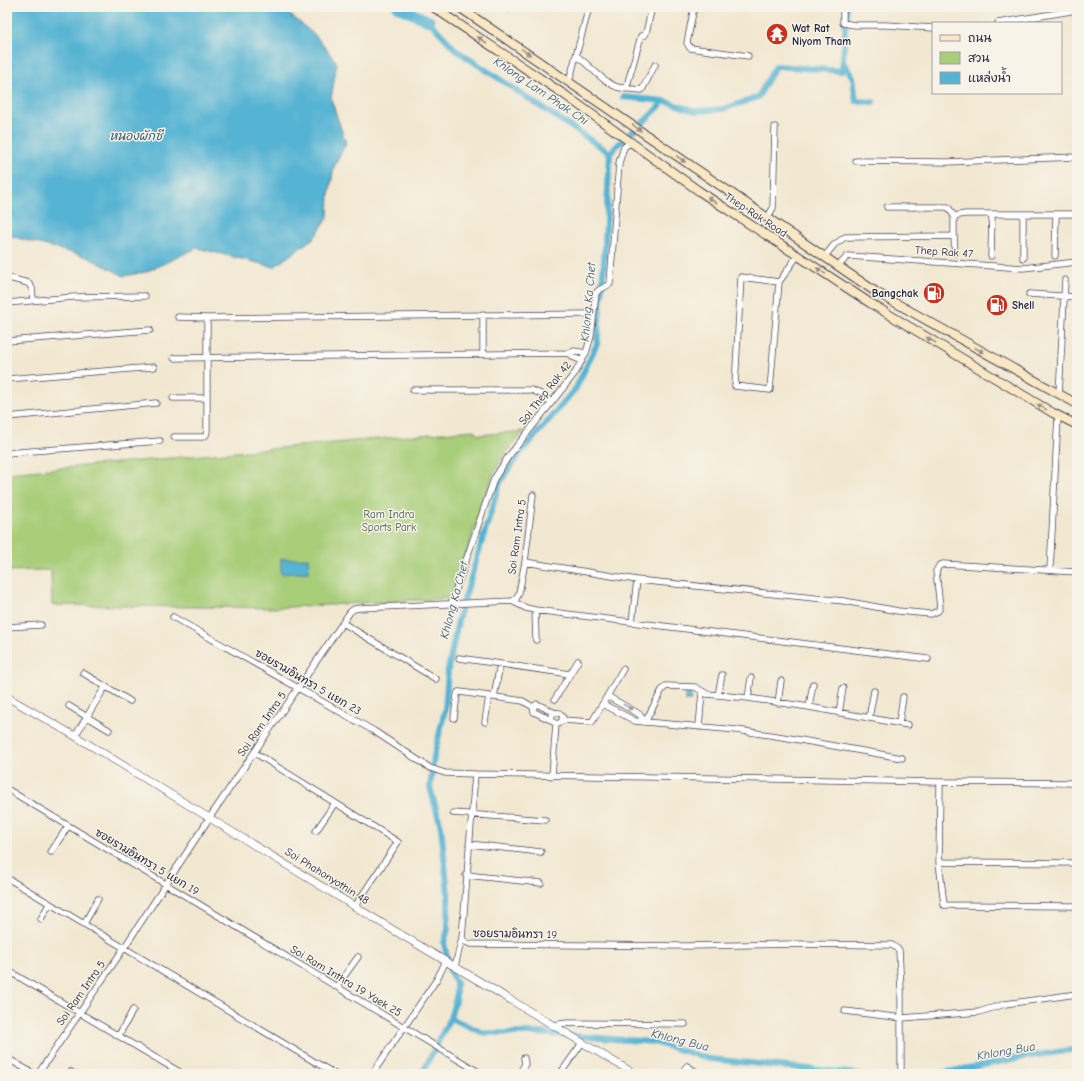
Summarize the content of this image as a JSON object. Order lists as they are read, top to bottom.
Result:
{
  "streets": {
    "main road": ["Thep Rak Road"],
    "street": [
      "Thep Rak 47",
      "Soi Thep Rak 42",
      "Soi Ram Intra 5",
      "ซอยรามอินทรา 5 แยก 23",
      "ซอยรามอินทรา 5 แยก 19",
      "Soi Phahonyothin 48",
      "ซอยรามอินทรา 19",
      "Soi Ram Inthra 19 Yaek 25"
    ]
  },
  "crossings": [
    ["Thep Rak Road", "Thep Rak 47"],
    ["Thep Rak Road", "Soi Thep Rak 42"],
    ["Soi Thep Rak 42", "Soi Ram Intra 5"],
    ["Soi Ram Intra 5", "ซอยรามอินทรา 5 แยก 23"],
    ["Soi Ram Intra 5", "ซอยรามอินทรา 5 แยก 19"],
    ["Soi Ram Intra 5", "Soi Phahonyothin 48"],
    ["ซอยรามอินทรา 5 แยก 23", "ซอยรามอินทรา 19"],
    ["ซอยรามอินทรา 5 แยก 19", "Soi Ram Inthra 19 Yaek 25"]
  ],
  "water": [
    "Khlong Lam Phak Chi",
    "หนองผักชี",
    "Khlong Ka Chet",
    "Khlong Bua"
  ],
  "parks": ["Ram Indra Sports Park"],
  "places": {
    "temple": ["Wat Rat Niyom Tham"],
    "fuel station": ["Bangchak", "Shell"]
  },
  "legend": ["ถนน", "สวน", "แหล่งน้ำ"]
}
